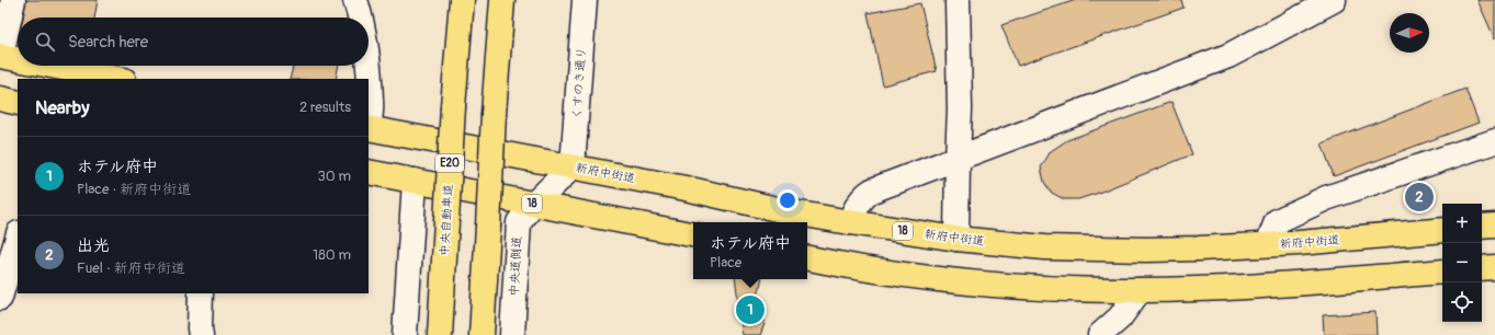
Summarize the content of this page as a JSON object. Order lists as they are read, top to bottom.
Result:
{
  "streets": {
    "main road": [
      "E20",
      "新府中街道",
      "18",
      "中央自動車道"
    ],
    "street": ["くすのき通り", "中央道側道"]
  },
  "crossings": [
    ["くすのき通り", "新府中街道"],
    ["くすのき通り", "中央道側道"],
    ["新府中街道", "中央道側道"],
    ["18", "中央道側道"]
  ],
  "north": "right",
  "page": {
    "search": "Search here",
    "heading": ["Nearby", "2 results"],
    "list": [
      {
        "mark": "1",
        "name": "ホテル府中",
        "note": "Place · 新府中街道",
        "value": "30 m"
      },
      {
        "mark": "2",
        "name": "出光",
        "note": "Fuel · 新府中街道",
        "value": "180 m"
      }
    ],
    "pins": ["2", "1"],
    "map_buttons": ["+", "−"],
    "popup": ["ホテル府中", "Place"]
  }
}
